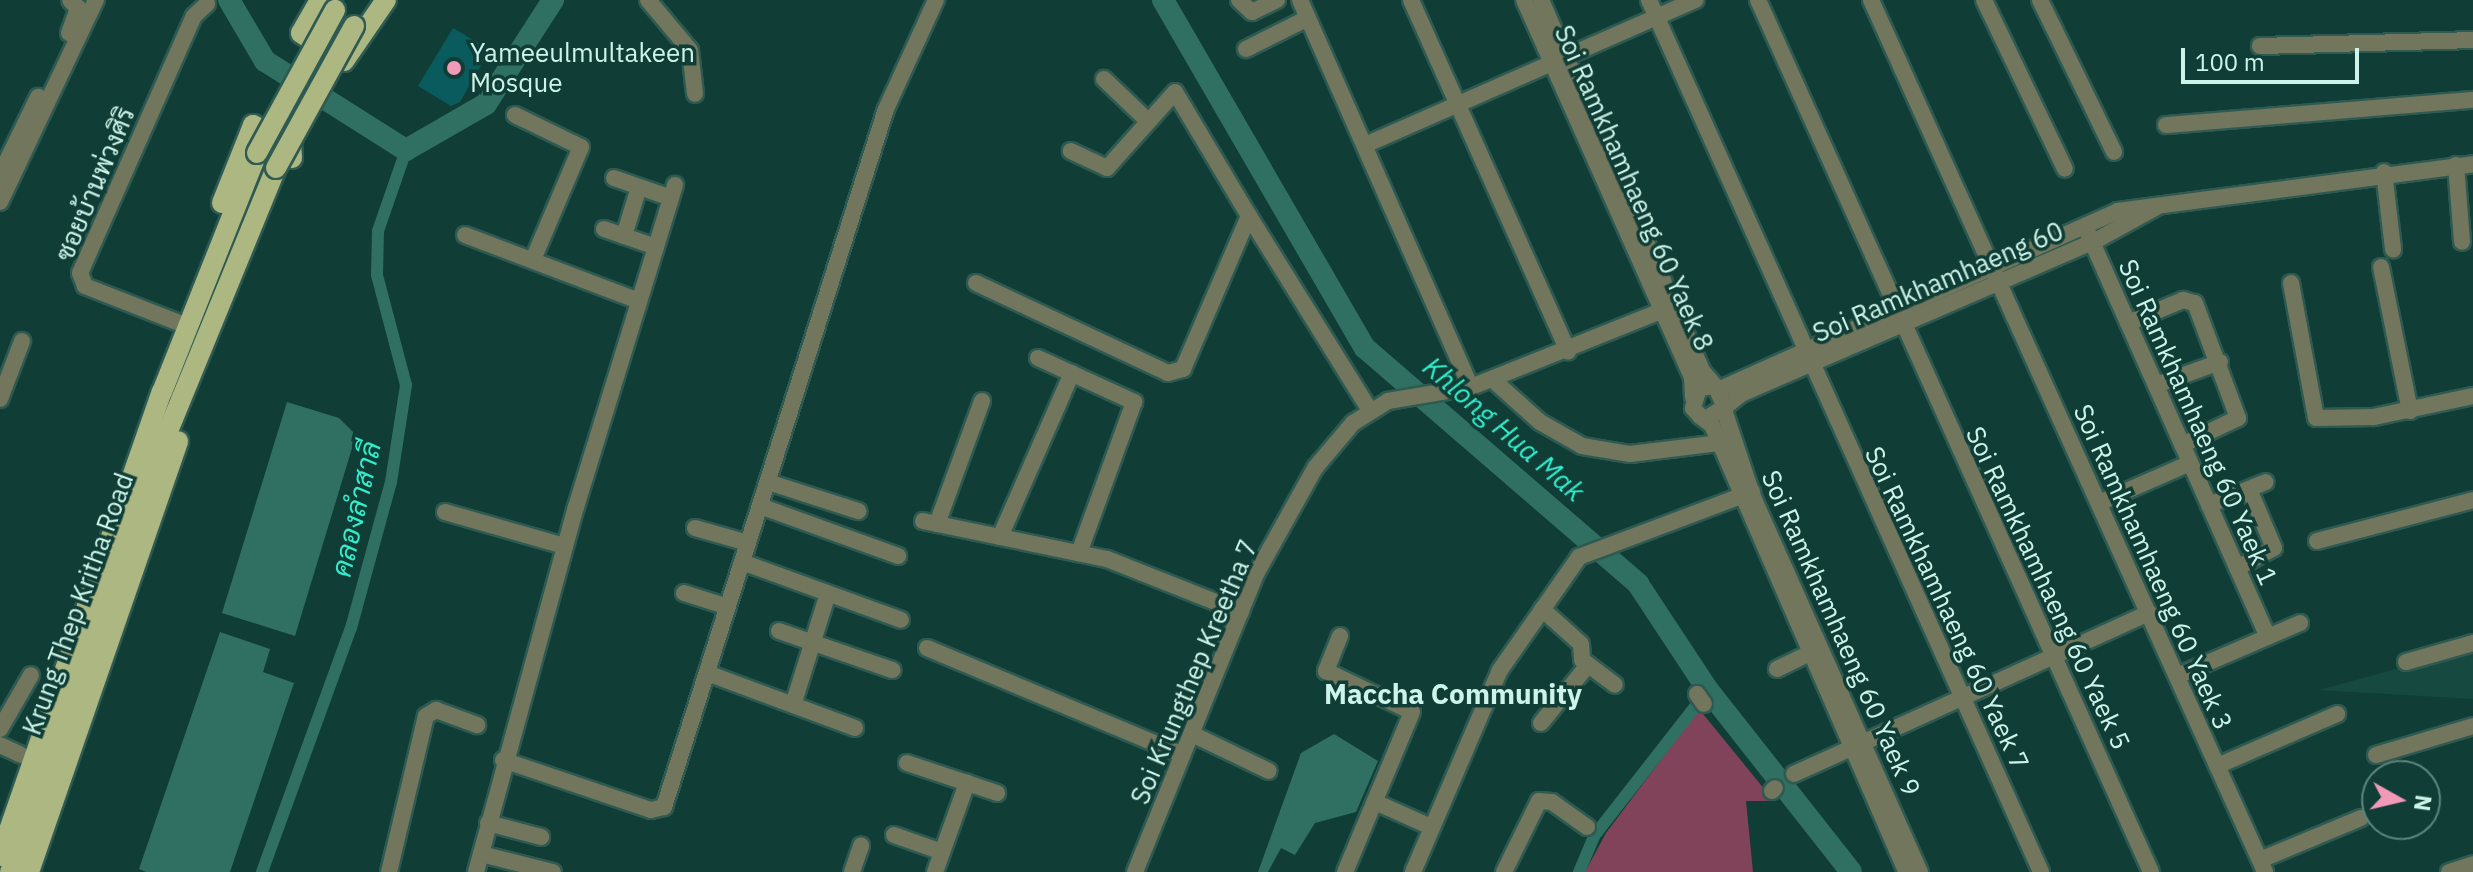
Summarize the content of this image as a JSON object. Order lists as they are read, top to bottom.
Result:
{
  "streets": {
    "main road": ["Krung Thep Kritha Road"],
    "street": [
      "ซอยบ้านพ่วงศิริ",
      "Soi Ramkhamhaeng 60 Yaek 8",
      "Soi Ramkhamhaeng 60",
      "Soi Ramkhamhaeng 60 Yaek 1",
      "Soi Ramkhamhaeng 60 Yaek 3",
      "Soi Ramkhamhaeng 60 Yaek 5",
      "Soi Ramkhamhaeng 60 Yaek 7",
      "Soi Ramkhamhaeng 60 Yaek 9",
      "Soi Krungthep Kreetha 7"
    ]
  },
  "crossings": [
    ["ซอยบ้านพ่วงศิริ", "Krung Thep Kritha Road"],
    ["Soi Ramkhamhaeng 60 Yaek 8", "Soi Ramkhamhaeng 60"],
    ["Soi Ramkhamhaeng 60 Yaek 8", "Soi Ramkhamhaeng 60 Yaek 9"],
    ["Soi Ramkhamhaeng 60 Yaek 8", "Soi Krungthep Kreetha 7"],
    ["Soi Ramkhamhaeng 60", "Soi Ramkhamhaeng 60 Yaek 1"],
    ["Soi Ramkhamhaeng 60", "Soi Ramkhamhaeng 60 Yaek 3"],
    ["Soi Ramkhamhaeng 60", "Soi Ramkhamhaeng 60 Yaek 5"],
    ["Soi Ramkhamhaeng 60", "Soi Ramkhamhaeng 60 Yaek 7"],
    ["Soi Ramkhamhaeng 60", "Soi Ramkhamhaeng 60 Yaek 9"]
  ],
  "districts": ["Maccha Community"],
  "water": ["Khlong Hua Mak", "คลองลำสาลี"],
  "places": ["Yameeulmultakeen Mosque"],
  "scale_bar": "100 m",
  "north": "right"
}
